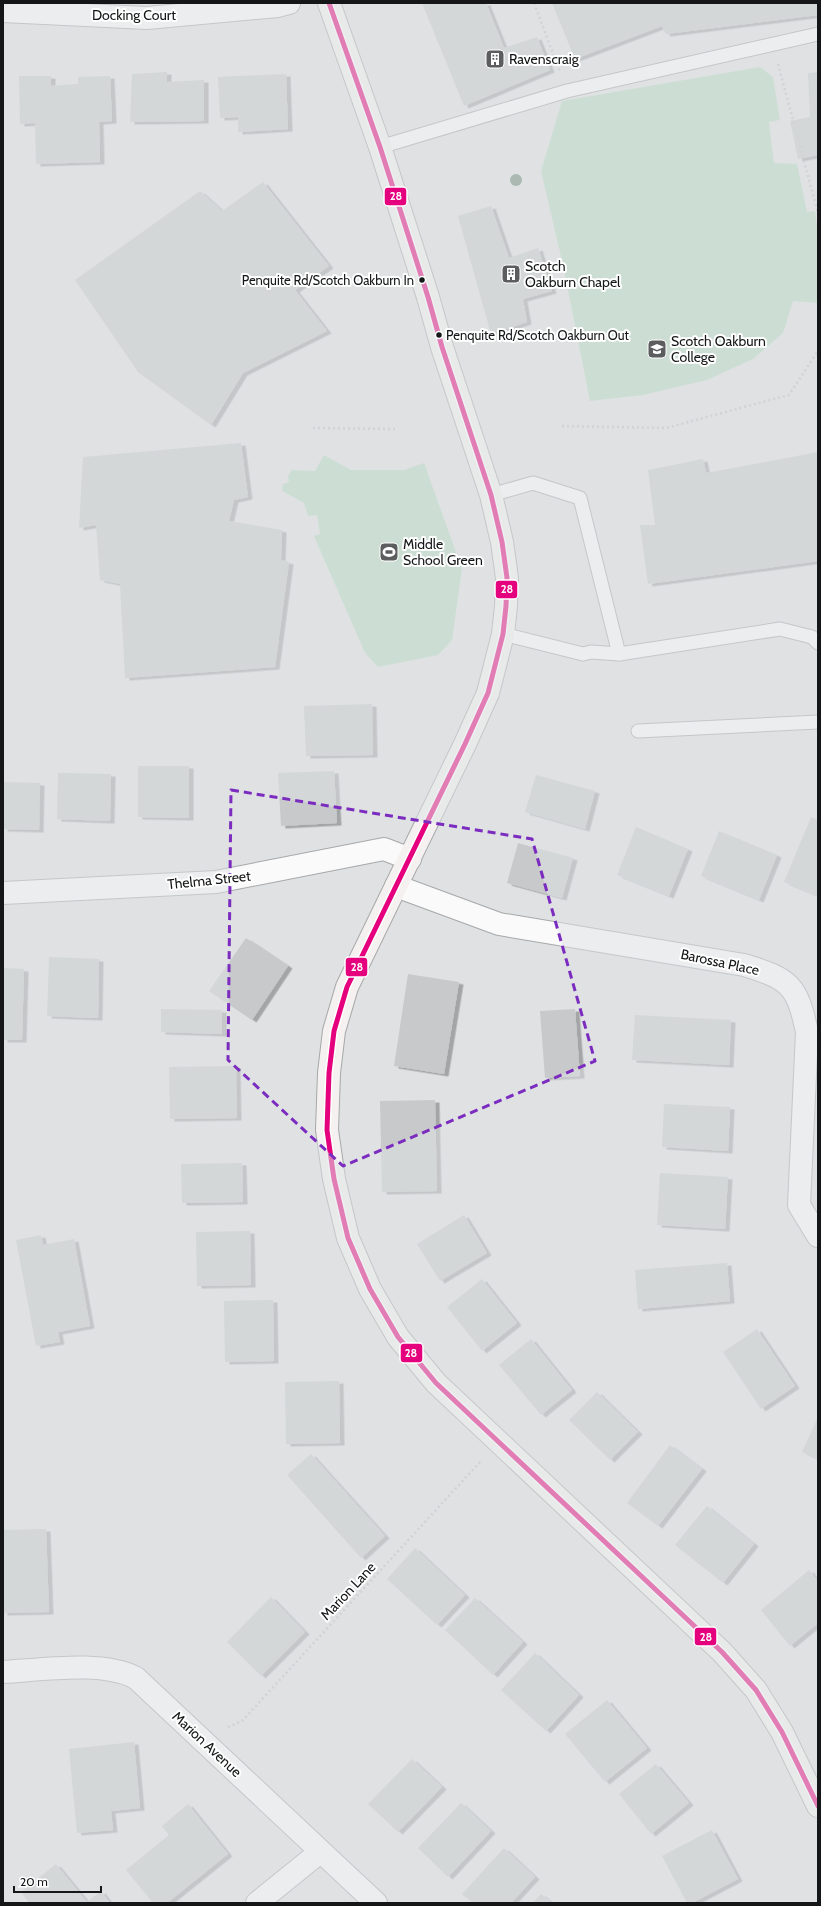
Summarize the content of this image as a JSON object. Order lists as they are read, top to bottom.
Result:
{
  "streets": {
    "street": [
      "Docking Court",
      "Thelma Street",
      "Barossa Place",
      "Marion Avenue"
    ],
    "path": ["Marion Lane"]
  },
  "crossings": [
    ["Marion Lane", "Marion Avenue"]
  ],
  "places": {
    "building": ["Ravenscraig", "Scotch Oakburn Chapel"],
    "other": ["Penquite Rd/Scotch Oakburn In", "Penquite Rd/Scotch Oakburn Out"],
    "school or university": ["Scotch Oakburn College"],
    "sports": ["Middle School Green"]
  },
  "lines": ["transit line 28"],
  "scale_bar": "20 m"
}
